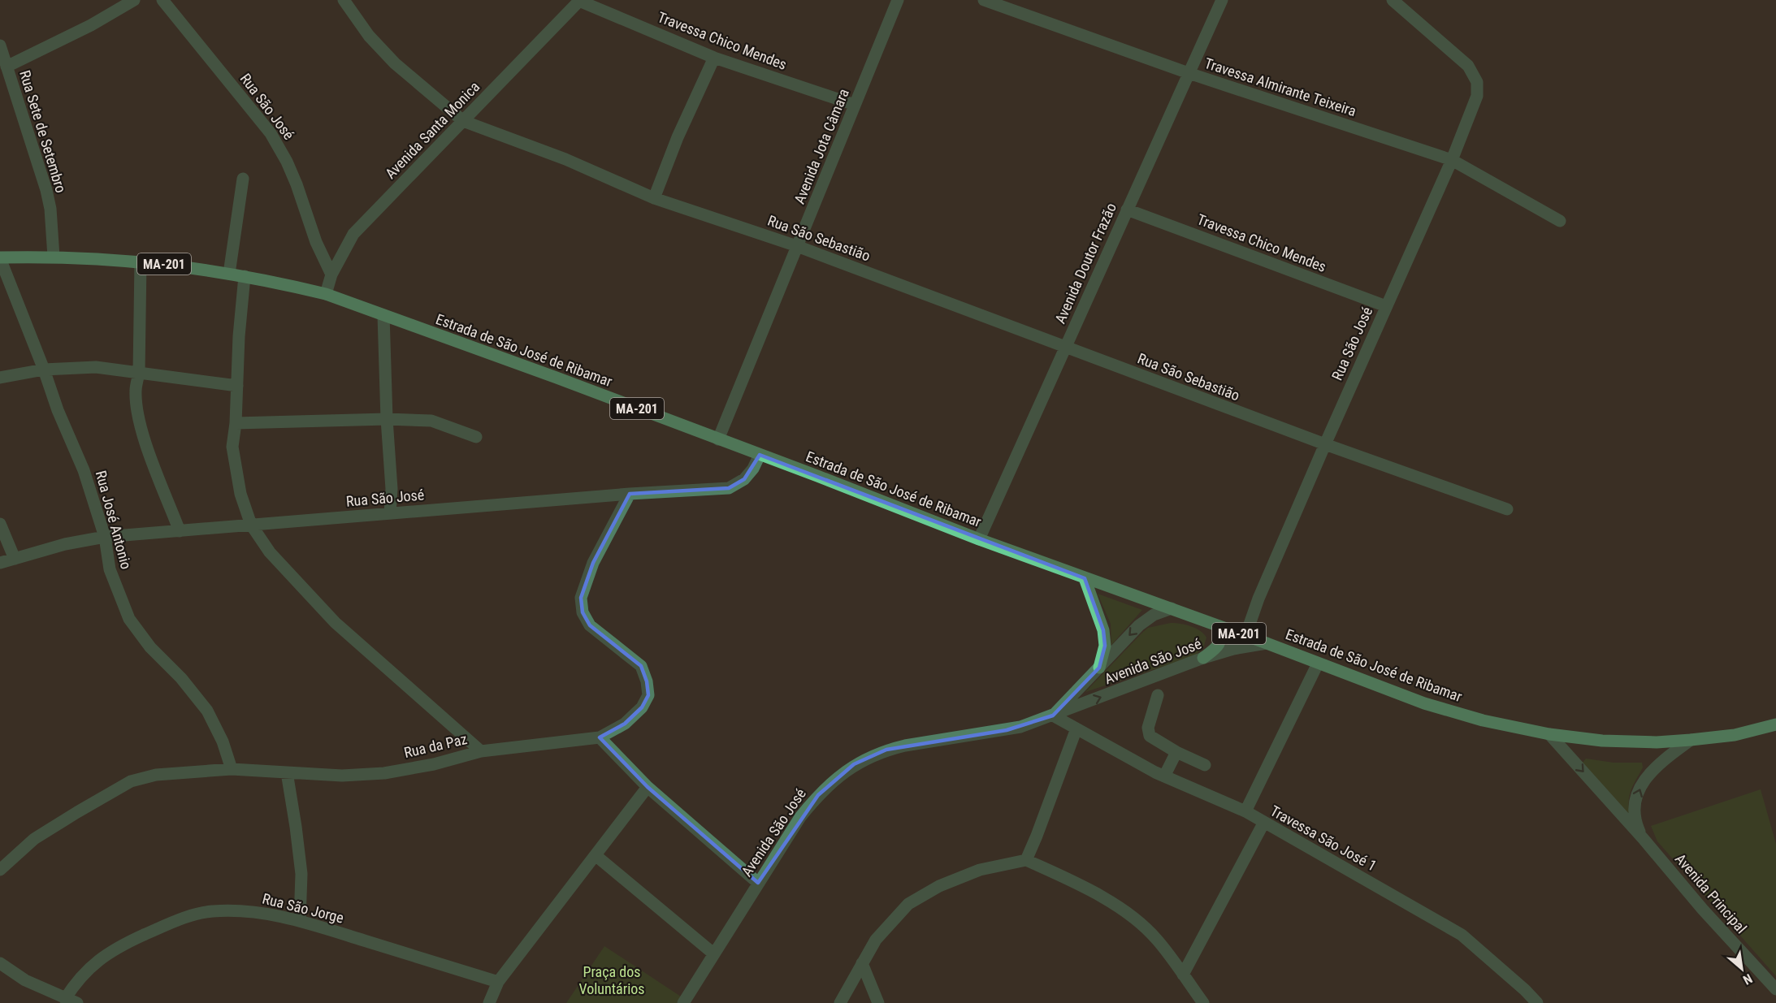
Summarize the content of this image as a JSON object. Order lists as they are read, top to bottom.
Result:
{
  "streets": {
    "main road": ["MA-201", "Estrada de São José de Ribamar"],
    "street": [
      "Travessa Chico Mendes",
      "Travessa Almirante Teixeira",
      "Rua São José",
      "Avenida Santa Monica",
      "Rua Sete de Setembro",
      "Avenida Jota Câmara",
      "Rua São Sebastião",
      "Avenida Doutor Frazão",
      "Rua José Antonio",
      "Avenida São José",
      "Rua da Paz",
      "Travessa São José 1",
      "Avenida Principal",
      "Rua São Jorge"
    ]
  },
  "crossings": [
    ["Travessa Chico Mendes", "Rua São José"],
    ["Travessa Chico Mendes", "Avenida Santa Monica"],
    ["Travessa Chico Mendes", "Avenida Jota Câmara"],
    ["Travessa Chico Mendes", "Avenida Doutor Frazão"],
    ["Travessa Almirante Teixeira", "Rua São José"],
    ["Travessa Almirante Teixeira", "Avenida Doutor Frazão"],
    ["Rua São José", "Avenida Santa Monica"],
    ["Rua São José", "Rua São Sebastião"],
    ["Rua São José", "Estrada de São José de Ribamar"],
    ["Rua São José", "Rua José Antonio"],
    ["Rua São José", "Rua da Paz"],
    ["Avenida Santa Monica", "Rua São Sebastião"],
    ["Avenida Santa Monica", "Estrada de São José de Ribamar"],
    ["Rua Sete de Setembro", "Estrada de São José de Ribamar"],
    ["Avenida Jota Câmara", "Rua São Sebastião"],
    ["Avenida Jota Câmara", "Estrada de São José de Ribamar"],
    ["Rua São Sebastião", "Avenida Doutor Frazão"],
    ["Avenida Doutor Frazão", "Estrada de São José de Ribamar"],
    ["Estrada de São José de Ribamar", "Rua José Antonio"],
    ["Estrada de São José de Ribamar", "Avenida São José"],
    ["Estrada de São José de Ribamar", "Avenida Principal"],
    ["Rua José Antonio", "Rua da Paz"],
    ["Avenida São José", "Travessa São José 1"]
  ],
  "parks": ["Praça dos Voluntários"],
  "north": "bottom right"
}
